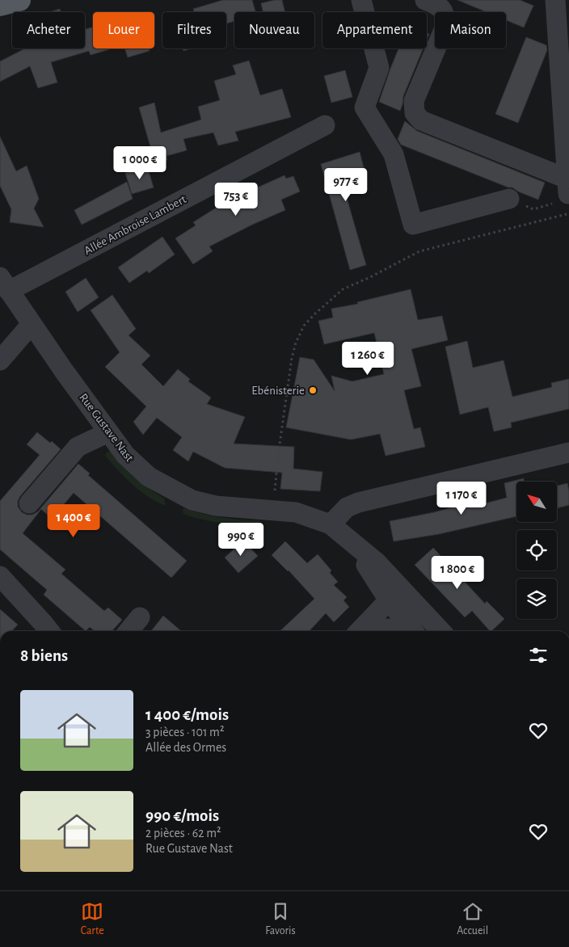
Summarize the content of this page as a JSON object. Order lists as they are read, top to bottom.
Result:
{
  "streets": {
    "street": ["Allée Ambroise Lambert", "Rue Gustave Nast"]
  },
  "crossings": [
    ["Allée Ambroise Lambert", "Rue Gustave Nast"]
  ],
  "places": ["Ebénisterie"],
  "north": "top left",
  "page": {
    "chip": [
      "Acheter",
      "Louer",
      "Filtres",
      "Nouveau",
      "Appartement",
      "Maison"
    ],
    "price": [
      "1 000 €",
      "977 €",
      "753 €",
      "1 260 €",
      "1 170 €",
      "1 400 €",
      "990 €",
      "1 800 €"
    ],
    "heading": "8 biens",
    "list": [
      {
        "name": "1 400 €/mois",
        "note": "3 pièces · 101 m² · Allée des Ormes"
      },
      {
        "name": "990 €/mois",
        "note": "2 pièces · 62 m² · Rue Gustave Nast"
      }
    ],
    "tabs": ["Carte", "Favoris", "Accueil"]
  }
}
